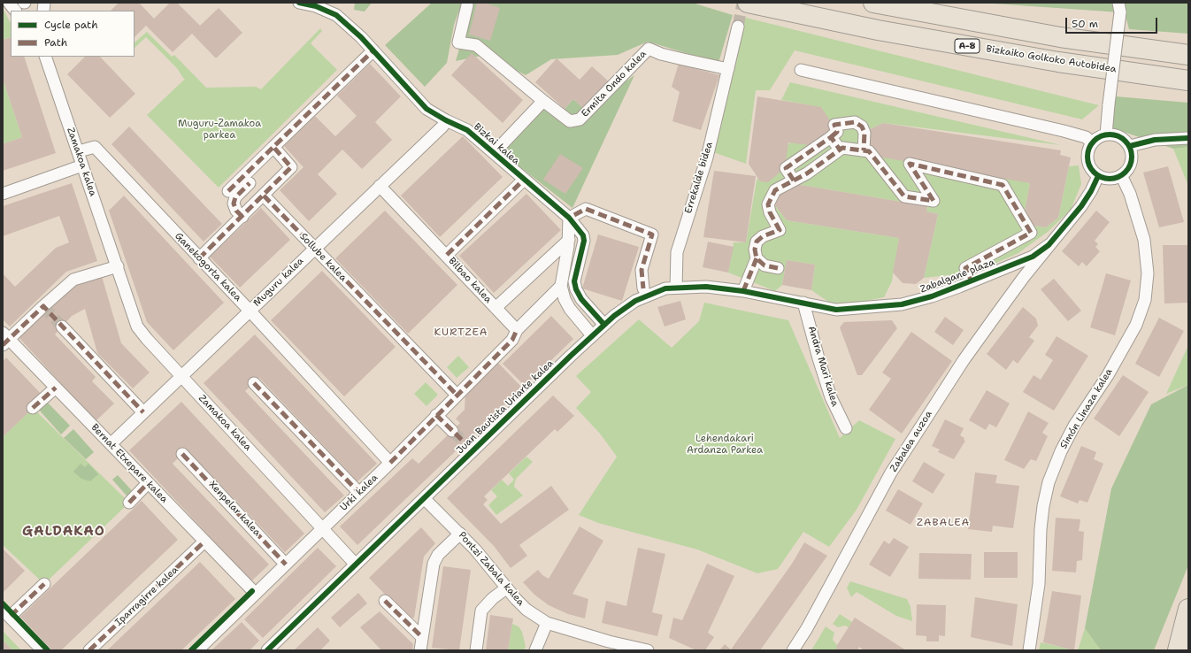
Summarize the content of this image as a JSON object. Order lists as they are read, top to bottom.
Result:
{
  "streets": {
    "highway": ["A-8", "Bizkaiko Golkoko Autobidea"],
    "street": [
      "Ermita Ondo kalea",
      "Bizkai kalea",
      "Zamakoa kalea",
      "Errekalde bidea",
      "Sollube kalea",
      "Ganekogorta kalea",
      "Zabalgane plaza",
      "Bilbao kalea",
      "Muguru kalea",
      "Andra Mari kalea",
      "Juan Bautista Uriarte kalea",
      "Simón Linaza kalea",
      "Zabalea auzoa",
      "Bernat Etxepare kalea",
      "Urki kalea",
      "Xenpelar kalea",
      "Pontzi Zabala kalea",
      "Iparragirre kalea"
    ]
  },
  "crossings": [
    ["Ermita Ondo kalea", "Errekalde bidea"],
    ["Bizkai kalea", "Muguru kalea"],
    ["Bizkai kalea", "Juan Bautista Uriarte kalea"],
    ["Zamakoa kalea", "Ganekogorta kalea"],
    ["Zamakoa kalea", "Muguru kalea"],
    ["Zamakoa kalea", "Juan Bautista Uriarte kalea"],
    ["Zamakoa kalea", "Urki kalea"],
    ["Errekalde bidea", "Juan Bautista Uriarte kalea"],
    ["Sollube kalea", "Muguru kalea"],
    ["Sollube kalea", "Urki kalea"],
    ["Ganekogorta kalea", "Muguru kalea"],
    ["Ganekogorta kalea", "Urki kalea"],
    ["Zabalgane plaza", "Andra Mari kalea"],
    ["Zabalgane plaza", "Juan Bautista Uriarte kalea"],
    ["Zabalgane plaza", "Zabalea auzoa"],
    ["Bilbao kalea", "Muguru kalea"],
    ["Bilbao kalea", "Urki kalea"],
    ["Muguru kalea", "Bernat Etxepare kalea"],
    ["Andra Mari kalea", "Juan Bautista Uriarte kalea"],
    ["Juan Bautista Uriarte kalea", "Pontzi Zabala kalea"],
    ["Bernat Etxepare kalea", "Urki kalea"],
    ["Bernat Etxepare kalea", "Iparragirre kalea"],
    ["Urki kalea", "Xenpelar kalea"]
  ],
  "districts": ["KURTZEA", "ZABALEA", "GALDAKAO"],
  "parks": ["Muguru-Zamakoa parkea", "Lehendakari Ardanza Parkea"],
  "legend": ["Cycle path", "Path"],
  "scale_bar": "50 m"
}
